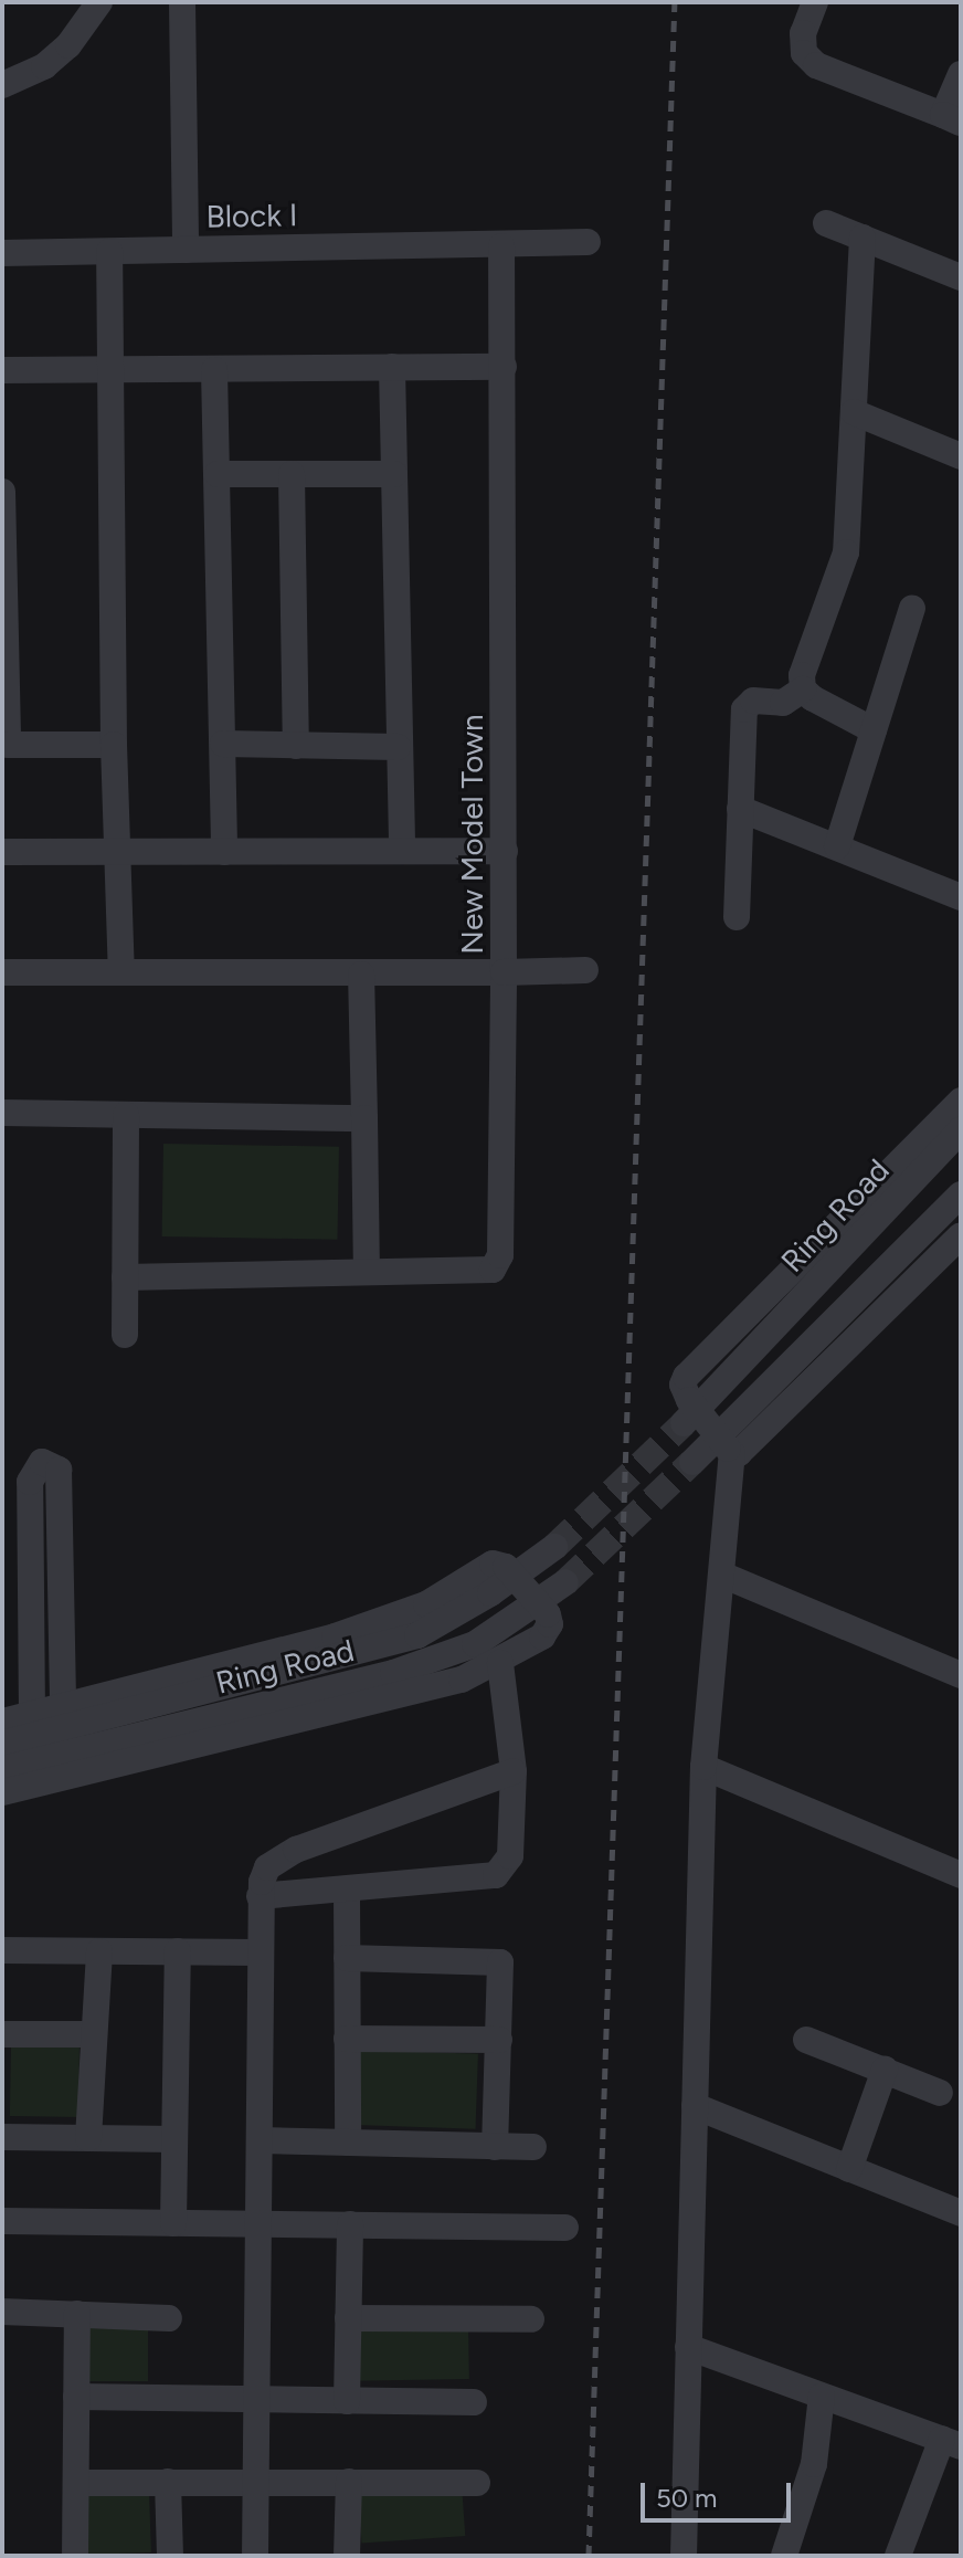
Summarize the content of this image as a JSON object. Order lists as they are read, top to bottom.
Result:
{
  "streets": {
    "street": ["Block I", "New Model Town", "Ring Road"]
  },
  "crossings": [
    ["Block I", "New Model Town"]
  ],
  "scale_bar": "50 m"
}
